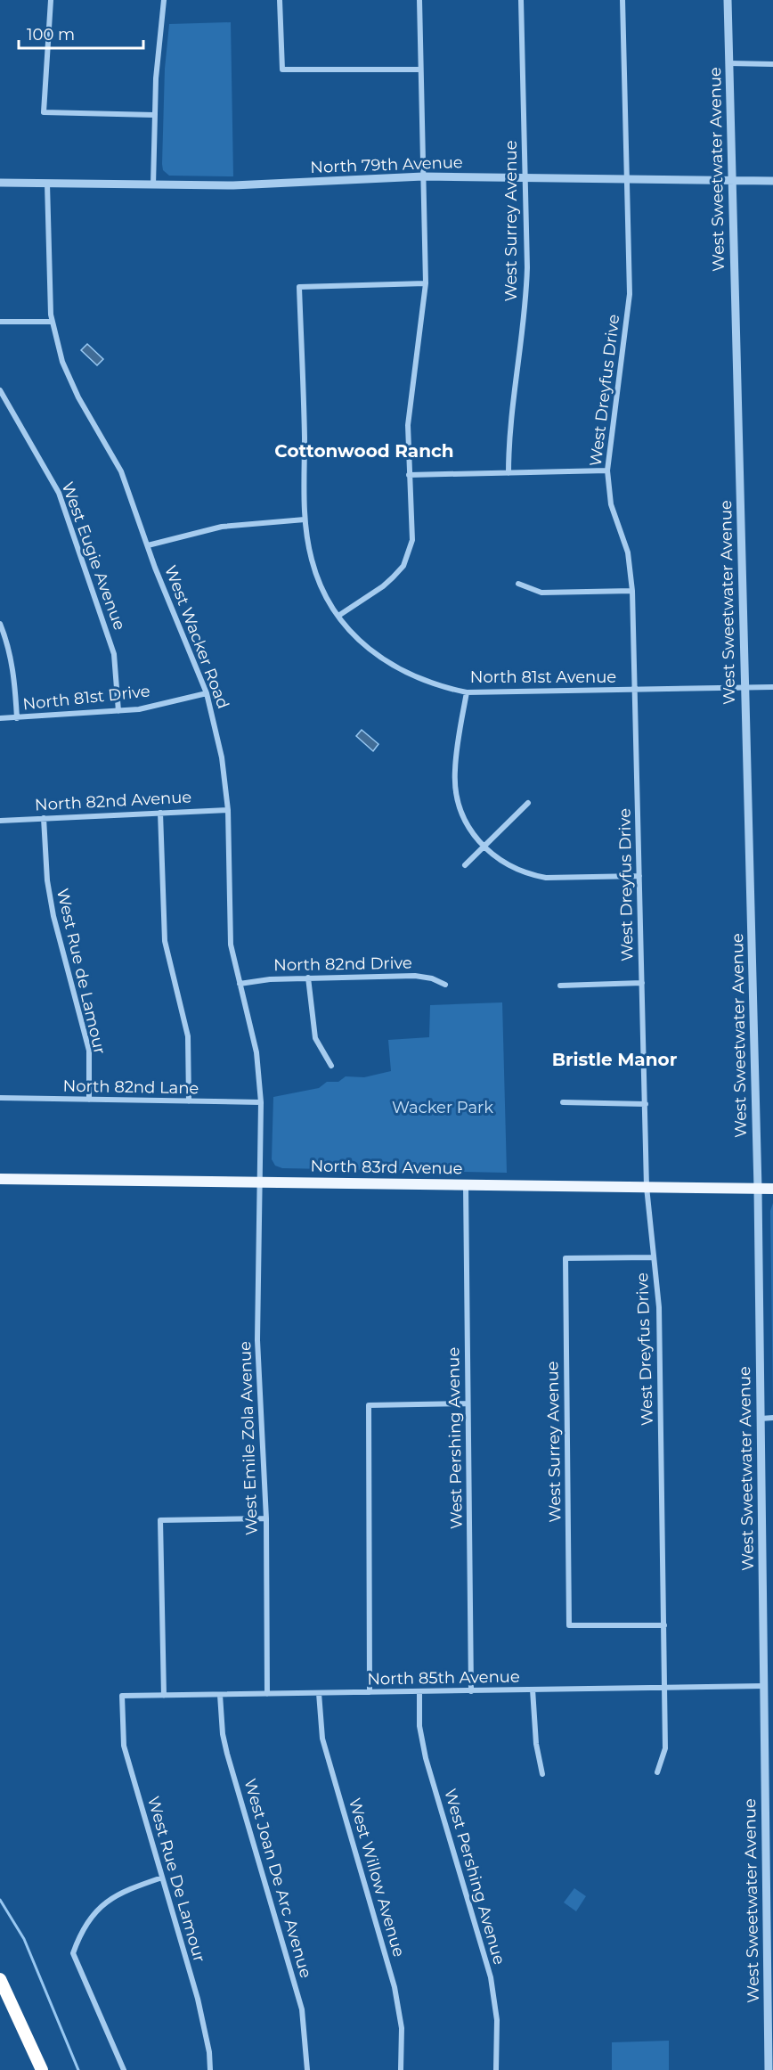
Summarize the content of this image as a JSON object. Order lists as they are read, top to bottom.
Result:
{
  "streets": {
    "main road": ["North 83rd Avenue"],
    "street": [
      "North 79th Avenue",
      "West Sweetwater Avenue",
      "West Surrey Avenue",
      "West Dreyfus Drive",
      "West Eugie Avenue",
      "West Wacker Road",
      "North 81st Avenue",
      "North 81st Drive",
      "North 82nd Avenue",
      "North 82nd Drive",
      "West Rue de Lamour",
      "North 82nd Lane",
      "West Emile Zola Avenue",
      "West Pershing Avenue",
      "North 85th Avenue",
      "West Willow Avenue",
      "West Joan De Arc Avenue",
      "West Rue De Lamour"
    ]
  },
  "crossings": [
    ["North 79th Avenue", "West Sweetwater Avenue"],
    ["North 79th Avenue", "West Surrey Avenue"],
    ["North 79th Avenue", "West Dreyfus Drive"],
    ["North 79th Avenue", "West Wacker Road"],
    ["West Sweetwater Avenue", "North 81st Avenue"],
    ["West Sweetwater Avenue", "North 83rd Avenue"],
    ["West Sweetwater Avenue", "North 85th Avenue"],
    ["West Surrey Avenue", "West Dreyfus Drive"],
    ["West Dreyfus Drive", "North 81st Avenue"],
    ["West Dreyfus Drive", "North 83rd Avenue"],
    ["West Dreyfus Drive", "North 85th Avenue"],
    ["West Eugie Avenue", "North 81st Drive"],
    ["West Wacker Road", "North 81st Drive"],
    ["West Wacker Road", "North 82nd Avenue"],
    ["West Wacker Road", "North 82nd Drive"],
    ["West Wacker Road", "North 82nd Lane"],
    ["West Wacker Road", "North 83rd Avenue"],
    ["West Wacker Road", "West Emile Zola Avenue"],
    ["North 82nd Avenue", "West Rue de Lamour"],
    ["West Rue de Lamour", "North 82nd Lane"],
    ["North 83rd Avenue", "West Emile Zola Avenue"],
    ["North 83rd Avenue", "West Pershing Avenue"],
    ["West Emile Zola Avenue", "North 85th Avenue"],
    ["West Pershing Avenue", "North 85th Avenue"],
    ["North 85th Avenue", "West Willow Avenue"],
    ["North 85th Avenue", "West Joan De Arc Avenue"],
    ["North 85th Avenue", "West Rue De Lamour"]
  ],
  "districts": ["Cottonwood Ranch", "Bristle Manor"],
  "parks": ["Wacker Park"],
  "scale_bar": "100 m"
}
